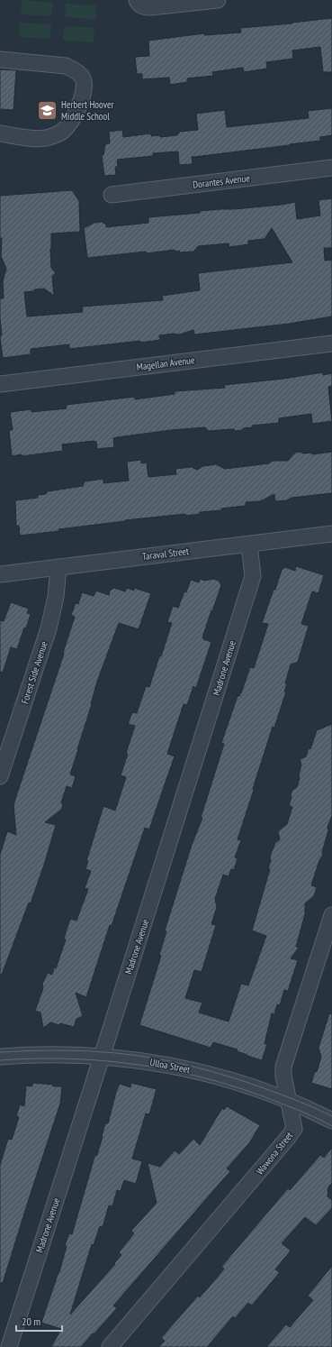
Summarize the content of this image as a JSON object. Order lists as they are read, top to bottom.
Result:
{
  "streets": {
    "street": [
      "Dorantes Avenue",
      "Magellan Avenue",
      "Taraval Street",
      "Madrone Avenue",
      "Forest Side Avenue",
      "Ulloa Street",
      "Wawona Street"
    ]
  },
  "crossings": [
    ["Taraval Street", "Madrone Avenue"],
    ["Taraval Street", "Forest Side Avenue"],
    ["Madrone Avenue", "Ulloa Street"],
    ["Ulloa Street", "Wawona Street"]
  ],
  "places": {
    "school or university": ["Herbert Hoover Middle School"]
  },
  "scale_bar": "20 m"
}
